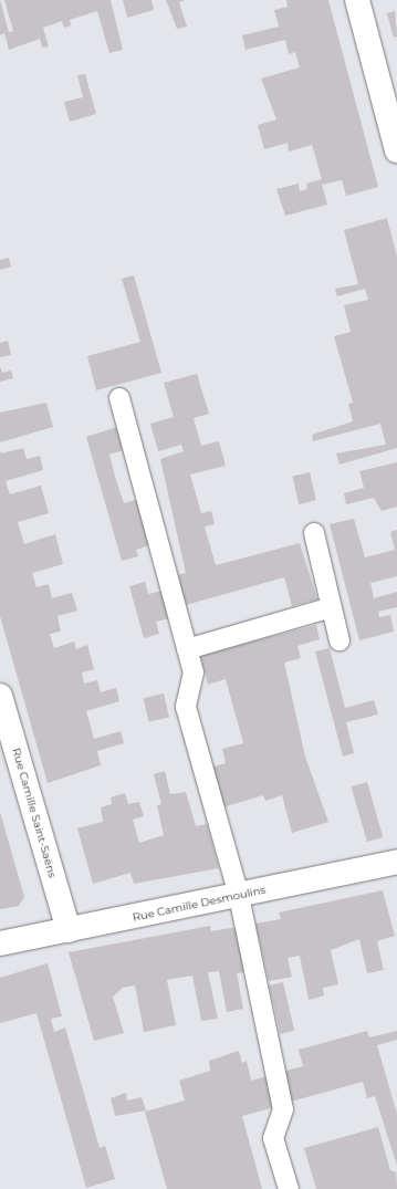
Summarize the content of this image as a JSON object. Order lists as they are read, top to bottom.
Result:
{
  "streets": {
    "street": ["Rue Camille Saint-Saëns", "Rue Camille Desmoulins"]
  },
  "crossings": [
    ["Rue Camille Saint-Saëns", "Rue Camille Desmoulins"]
  ]
}
